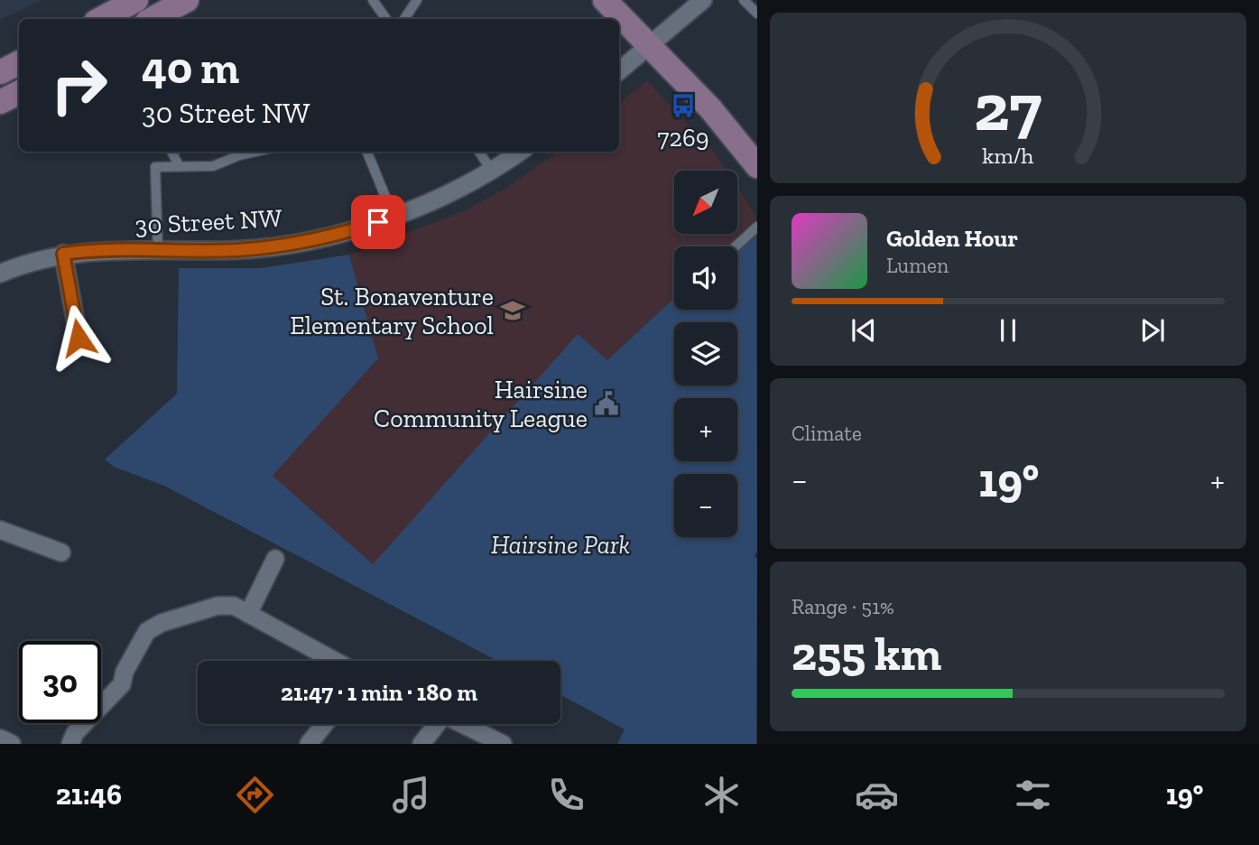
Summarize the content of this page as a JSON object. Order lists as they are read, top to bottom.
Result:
{
  "streets": {
    "street": ["30 Street NW"]
  },
  "parks": ["Hairsine Park"],
  "places": {
    "bus stop": ["7269"],
    "school or university": ["St. Bonaventure Elementary School"],
    "public building": ["Hairsine Community League"]
  },
  "north": "bottom left",
  "page": {
    "turn": ["40 m", "30 Street NW"],
    "map_buttons": ["+", "−"],
    "song": ["Golden Hour", "Lumen"],
    "tile": [
      "Climate",
      ["Range · 51%", "255 km"]
    ],
    "heat": ["−", "19°", "+"],
    "limit": "30",
    "trip": "21:47 · 1 min · 180 m",
    "tabs": ["21:46", "19°"],
    "gauge": ["27", "km/h"]
  }
}
